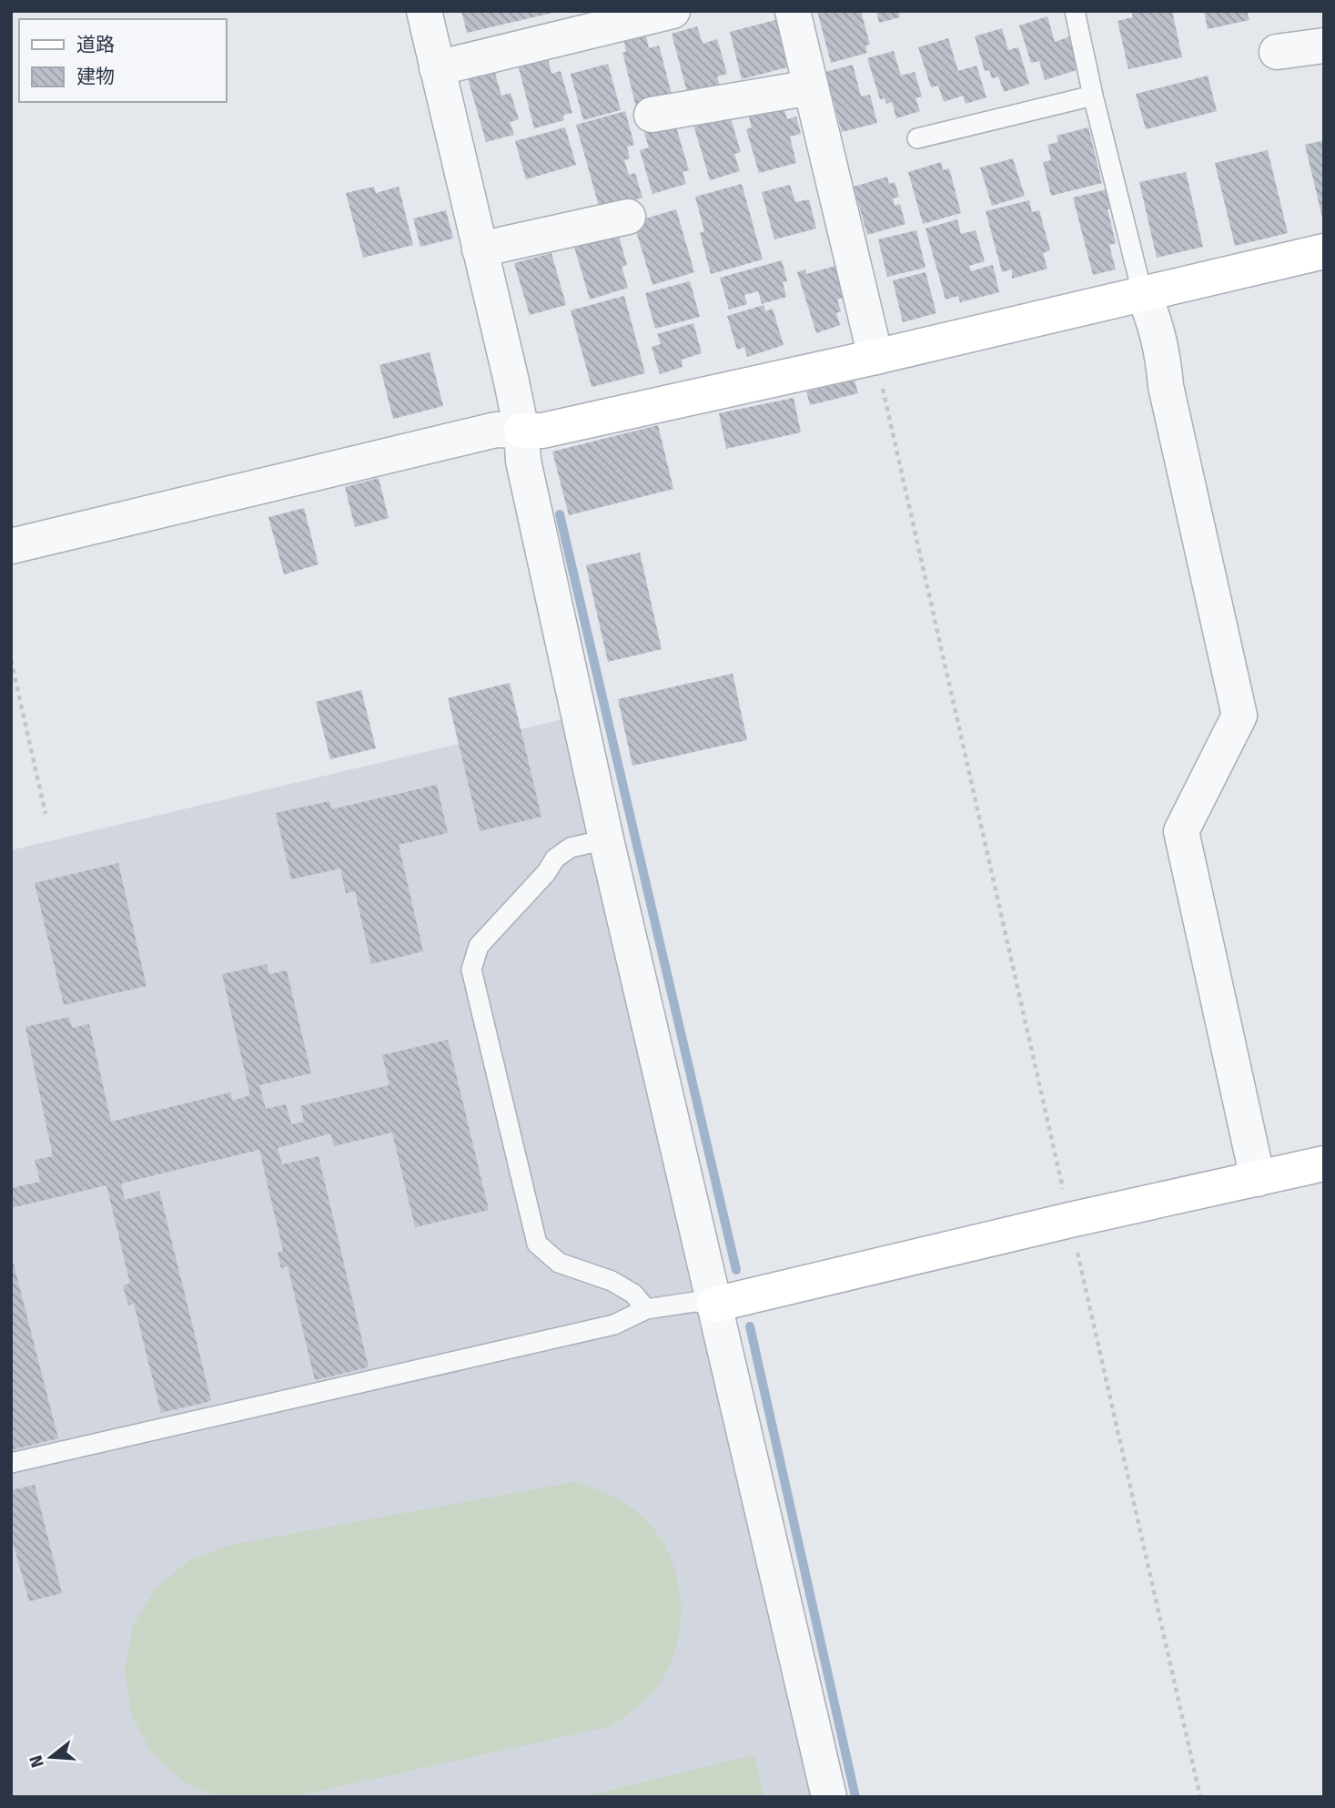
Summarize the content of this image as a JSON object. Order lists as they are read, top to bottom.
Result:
{
  "legend": ["道路", "建物"],
  "north": "left"
}
